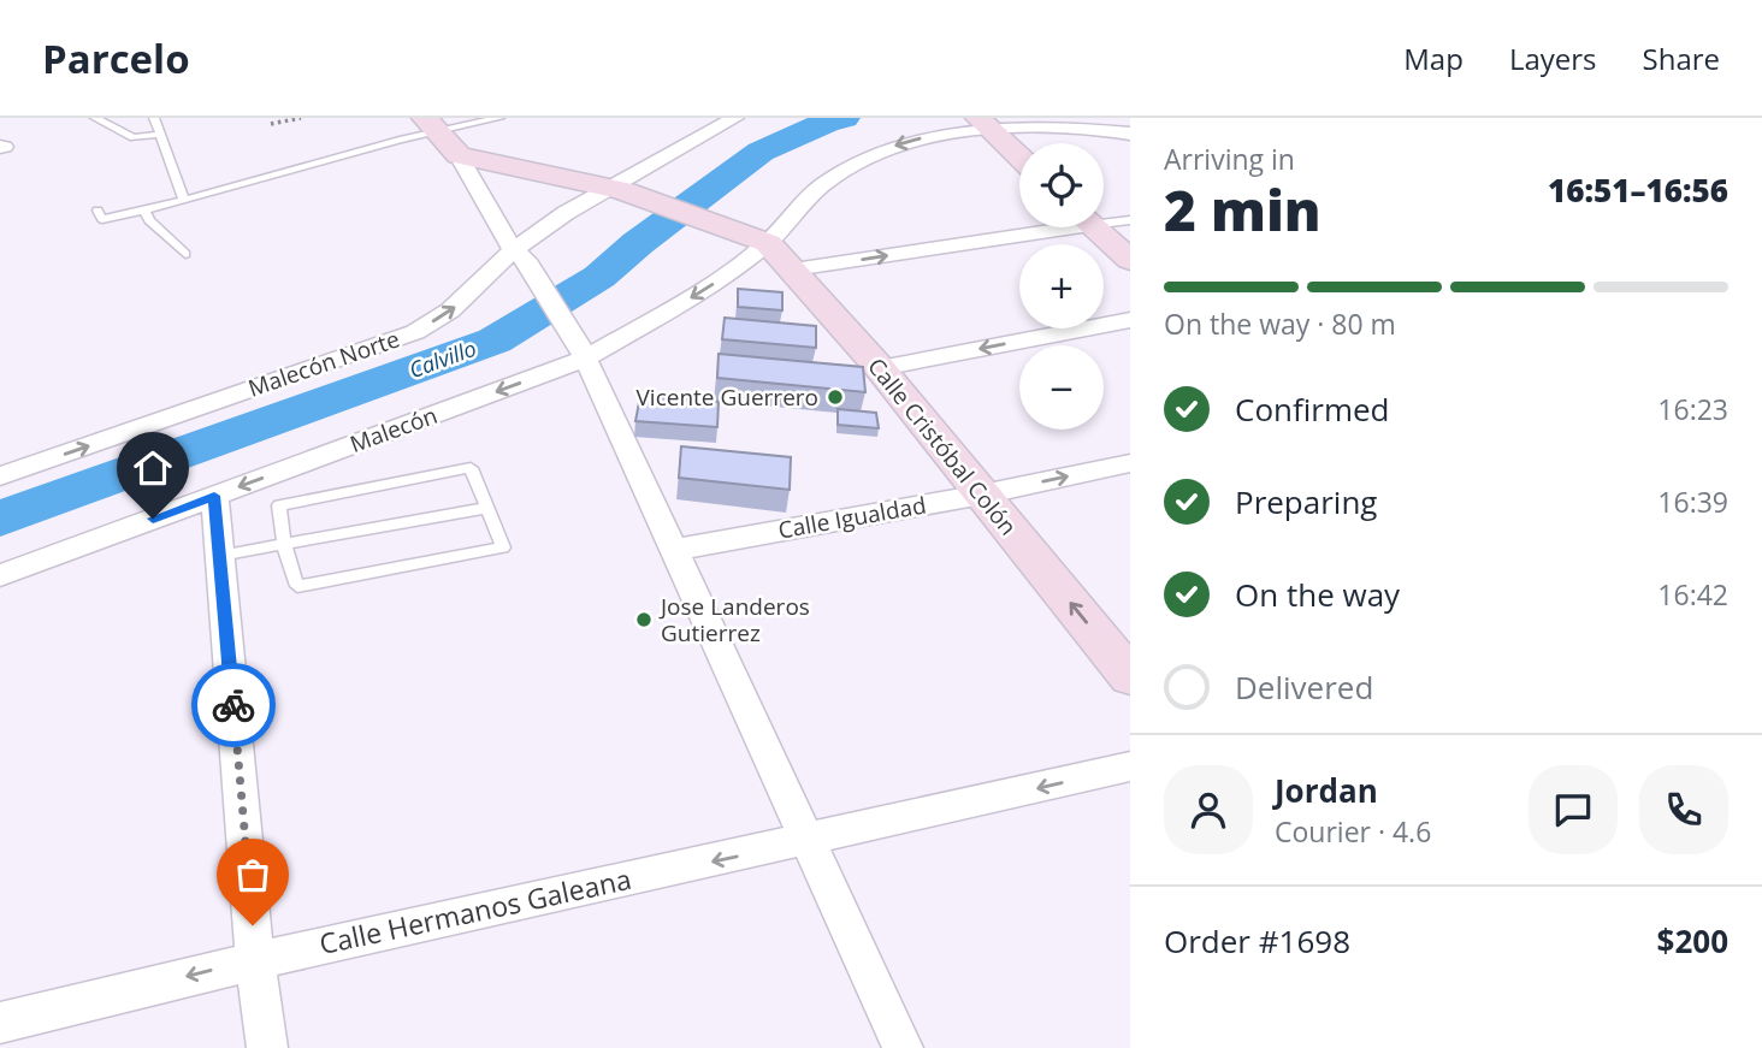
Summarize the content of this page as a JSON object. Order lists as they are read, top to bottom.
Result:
{
  "streets": {
    "street": [
      "Malecón Norte",
      "Malecón",
      "Calle Cristóbal Colón",
      "Calle Igualdad",
      "Calle Hermanos Galeana"
    ]
  },
  "crossings": [
    ["Malecón", "Calle Cristóbal Colón"],
    ["Calle Cristóbal Colón", "Calle Igualdad"]
  ],
  "one_way": ["Malecón Norte", "Calle Hermanos Galeana"],
  "water": ["Calvillo"],
  "places": ["Vicente Guerrero", "Jose Landeros Gutierrez"],
  "page": {
    "header": "Parcelo",
    "nav": ["Map", "Layers", "Share"],
    "heading": ["2 min", "Arriving in", "16:51–16:56"],
    "panel": [
      "Jordan",
      "Courier · 4.6",
      "Order #1698",
      "$200"
    ],
    "map_buttons": ["+", "−"],
    "bar": "On the way · 80 m",
    "list": [
      ["Confirmed", "16:23"],
      ["Preparing", "16:39"],
      ["On the way", "16:42"],
      "Delivered"
    ]
  }
}
